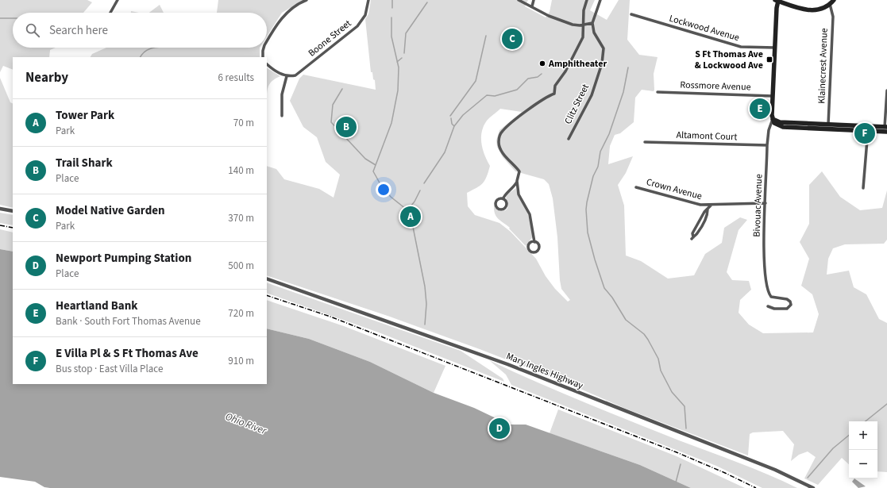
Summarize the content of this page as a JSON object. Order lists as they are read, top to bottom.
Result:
{
  "streets": {
    "street": [
      "Lockwood Avenue",
      "Boone Street",
      "Klainecrest Avenue",
      "Rossmore Avenue",
      "Clitz Street",
      "Altamont Court",
      "Crown Avenue",
      "Bivouac Avenue",
      "Mary Ingles Highway"
    ]
  },
  "crossings": [
    ["Altamont Court", "Bivouac Avenue"],
    ["Crown Avenue", "Bivouac Avenue"]
  ],
  "water": ["Ohio River"],
  "places": {
    "transit": ["S Ft Thomas Ave & Lockwood Ave"],
    "other": ["Amphitheater"]
  },
  "page": {
    "search": "Search here",
    "pins": [
      "C",
      "E",
      "B",
      "F",
      "A",
      "D"
    ],
    "heading": ["Nearby", "6 results"],
    "list": [
      {
        "mark": "A",
        "name": "Tower Park",
        "note": "Park",
        "value": "70 m"
      },
      {
        "mark": "B",
        "name": "Trail Shark",
        "note": "Place",
        "value": "140 m"
      },
      {
        "mark": "C",
        "name": "Model Native Garden",
        "note": "Park",
        "value": "370 m"
      },
      {
        "mark": "D",
        "name": "Newport Pumping Station",
        "note": "Place",
        "value": "500 m"
      },
      {
        "mark": "E",
        "name": "Heartland Bank",
        "note": "Bank · South Fort Thomas Avenue",
        "value": "720 m"
      },
      {
        "mark": "F",
        "name": "E Villa Pl & S Ft Thomas Ave",
        "note": "Bus stop · East Villa Place",
        "value": "910 m"
      }
    ],
    "map_buttons": ["+", "−"]
  }
}
